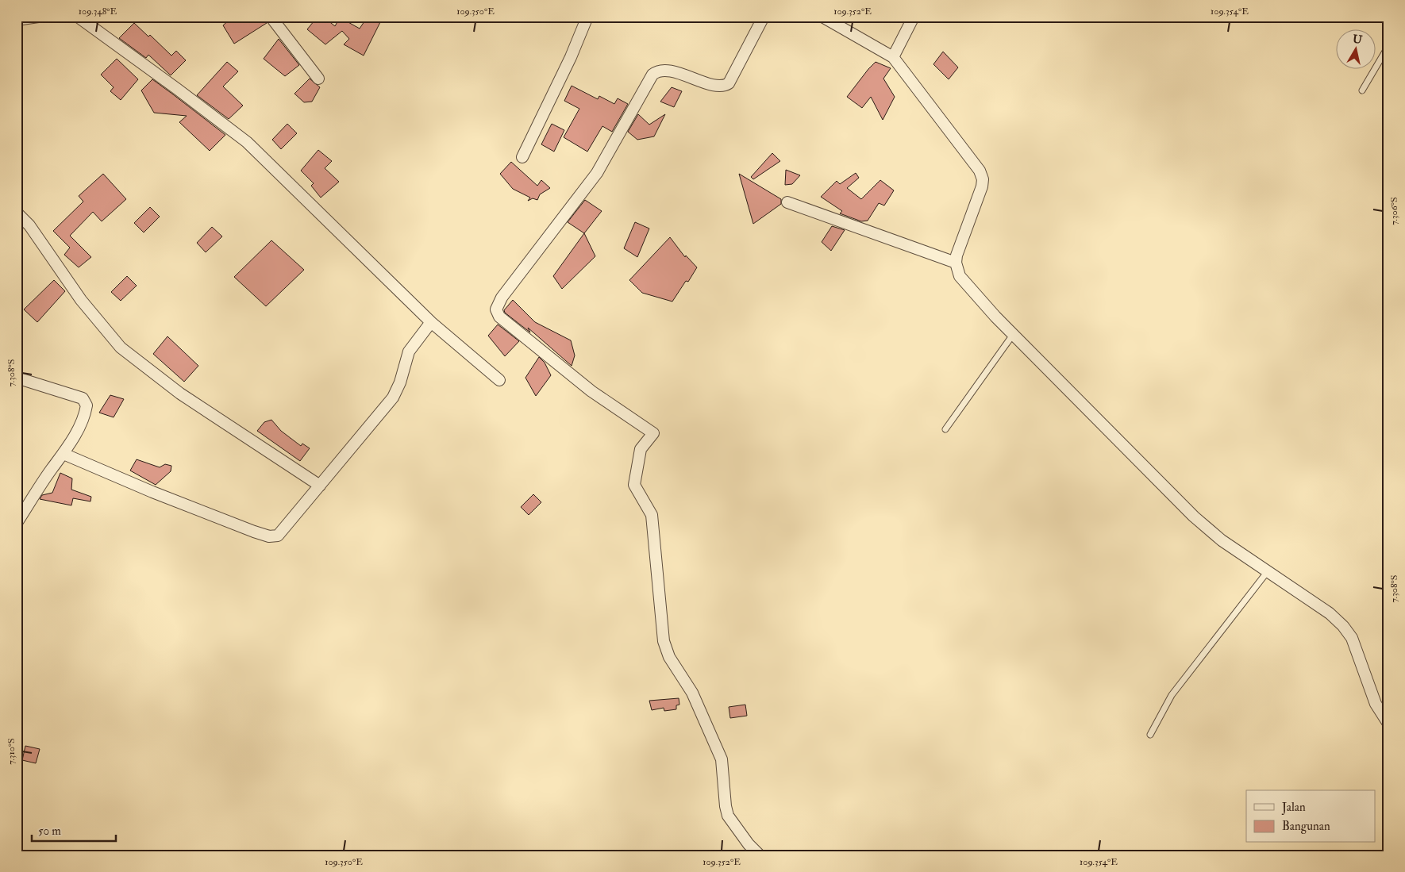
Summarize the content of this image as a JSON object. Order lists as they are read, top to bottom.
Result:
{
  "legend": ["Jalan", "Bangunan"],
  "scale_bar": "50 m",
  "north": "top",
  "coordinates": [
    "109.348°E",
    "109.350°E",
    "109.352°E",
    "109.354°E",
    "7.306°S",
    "7.308°S",
    "7.310°S"
  ]
}
